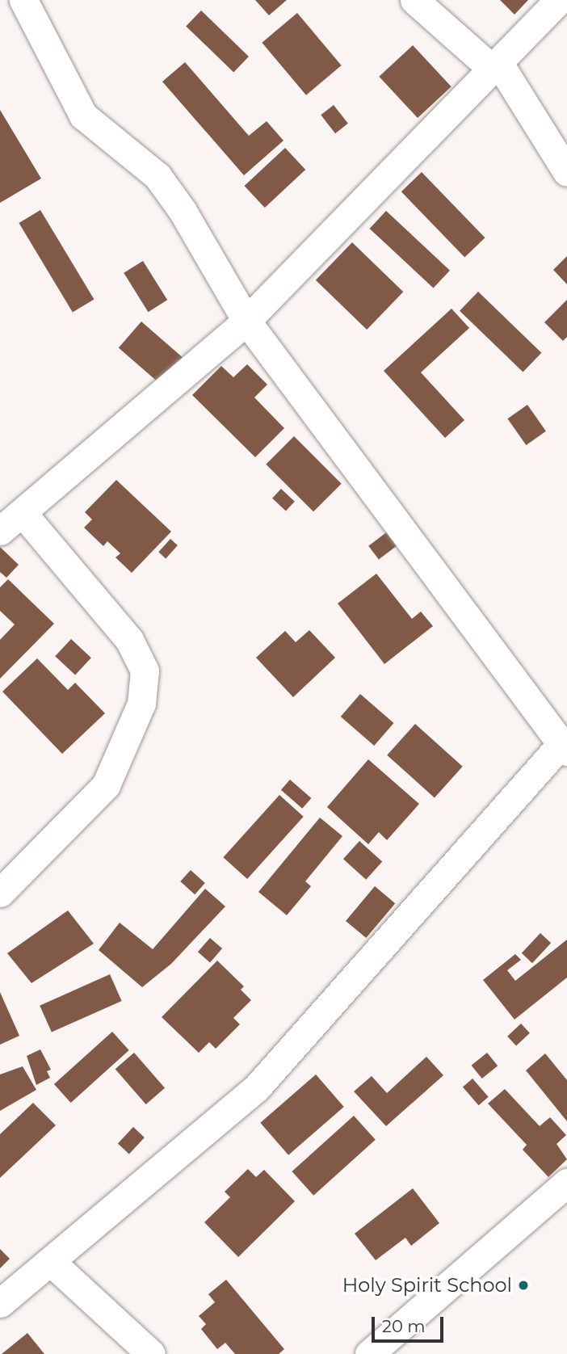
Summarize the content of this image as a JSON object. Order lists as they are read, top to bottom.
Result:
{
  "places": ["Holy Spirit School"],
  "scale_bar": "20 m"
}
